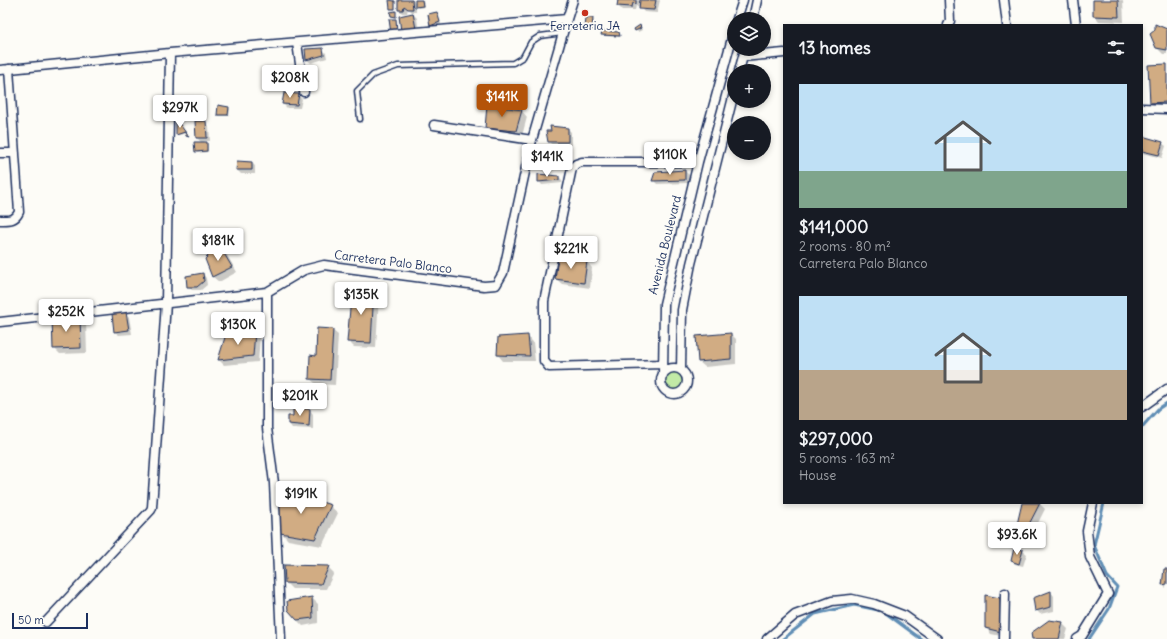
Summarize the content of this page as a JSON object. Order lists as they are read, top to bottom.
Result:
{
  "streets": {
    "street": ["Avenida Boulevard", "Carretera Palo Blanco"]
  },
  "places": ["Ferreteria JA"],
  "scale_bar": "50 m",
  "page": {
    "map_buttons": ["+", "−"],
    "heading": "13 homes",
    "price": [
      "$208K",
      "$141K",
      "$297K",
      "$110K",
      "$141K",
      "$181K",
      "$221K",
      "$135K",
      "$252K",
      "$130K",
      "$201K",
      "$191K",
      "$93.6K"
    ],
    "list": [
      {
        "name": "$141,000",
        "note": "2 rooms · 80 m² · Carretera Palo Blanco"
      },
      {
        "name": "$297,000",
        "note": "5 rooms · 163 m² · House"
      }
    ],
    "scale": "50 m"
  }
}
